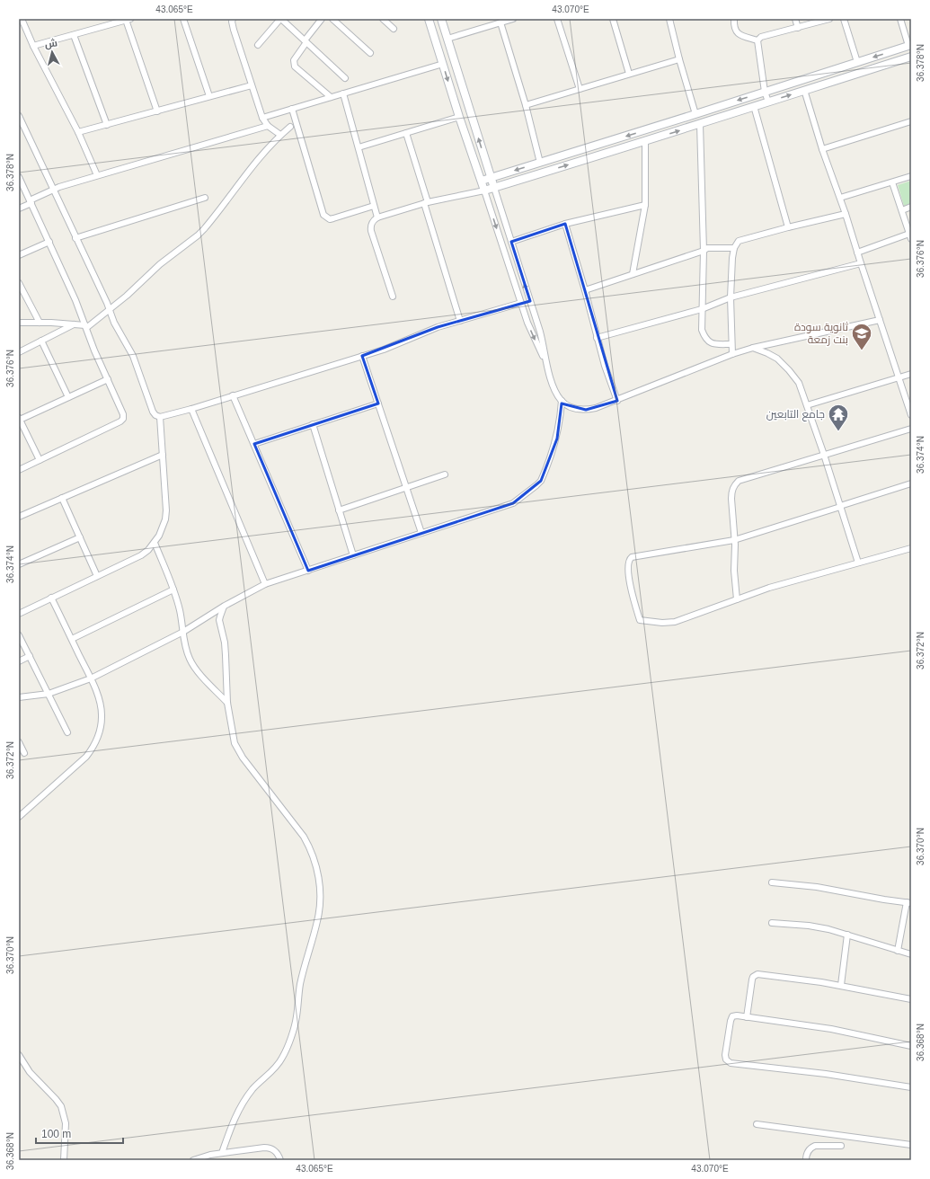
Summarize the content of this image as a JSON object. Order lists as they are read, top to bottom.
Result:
{
  "places": {
    "school or university": ["ثانوية سودة بنت زمعة"],
    "temple": ["جامع التابعين"]
  },
  "scale_bar": "100 m",
  "north": "top",
  "coordinates": [
    "43.065°E",
    "43.070°E",
    "36.378°N",
    "36.376°N",
    "36.374°N",
    "36.372°N",
    "36.370°N",
    "36.368°N"
  ]
}
